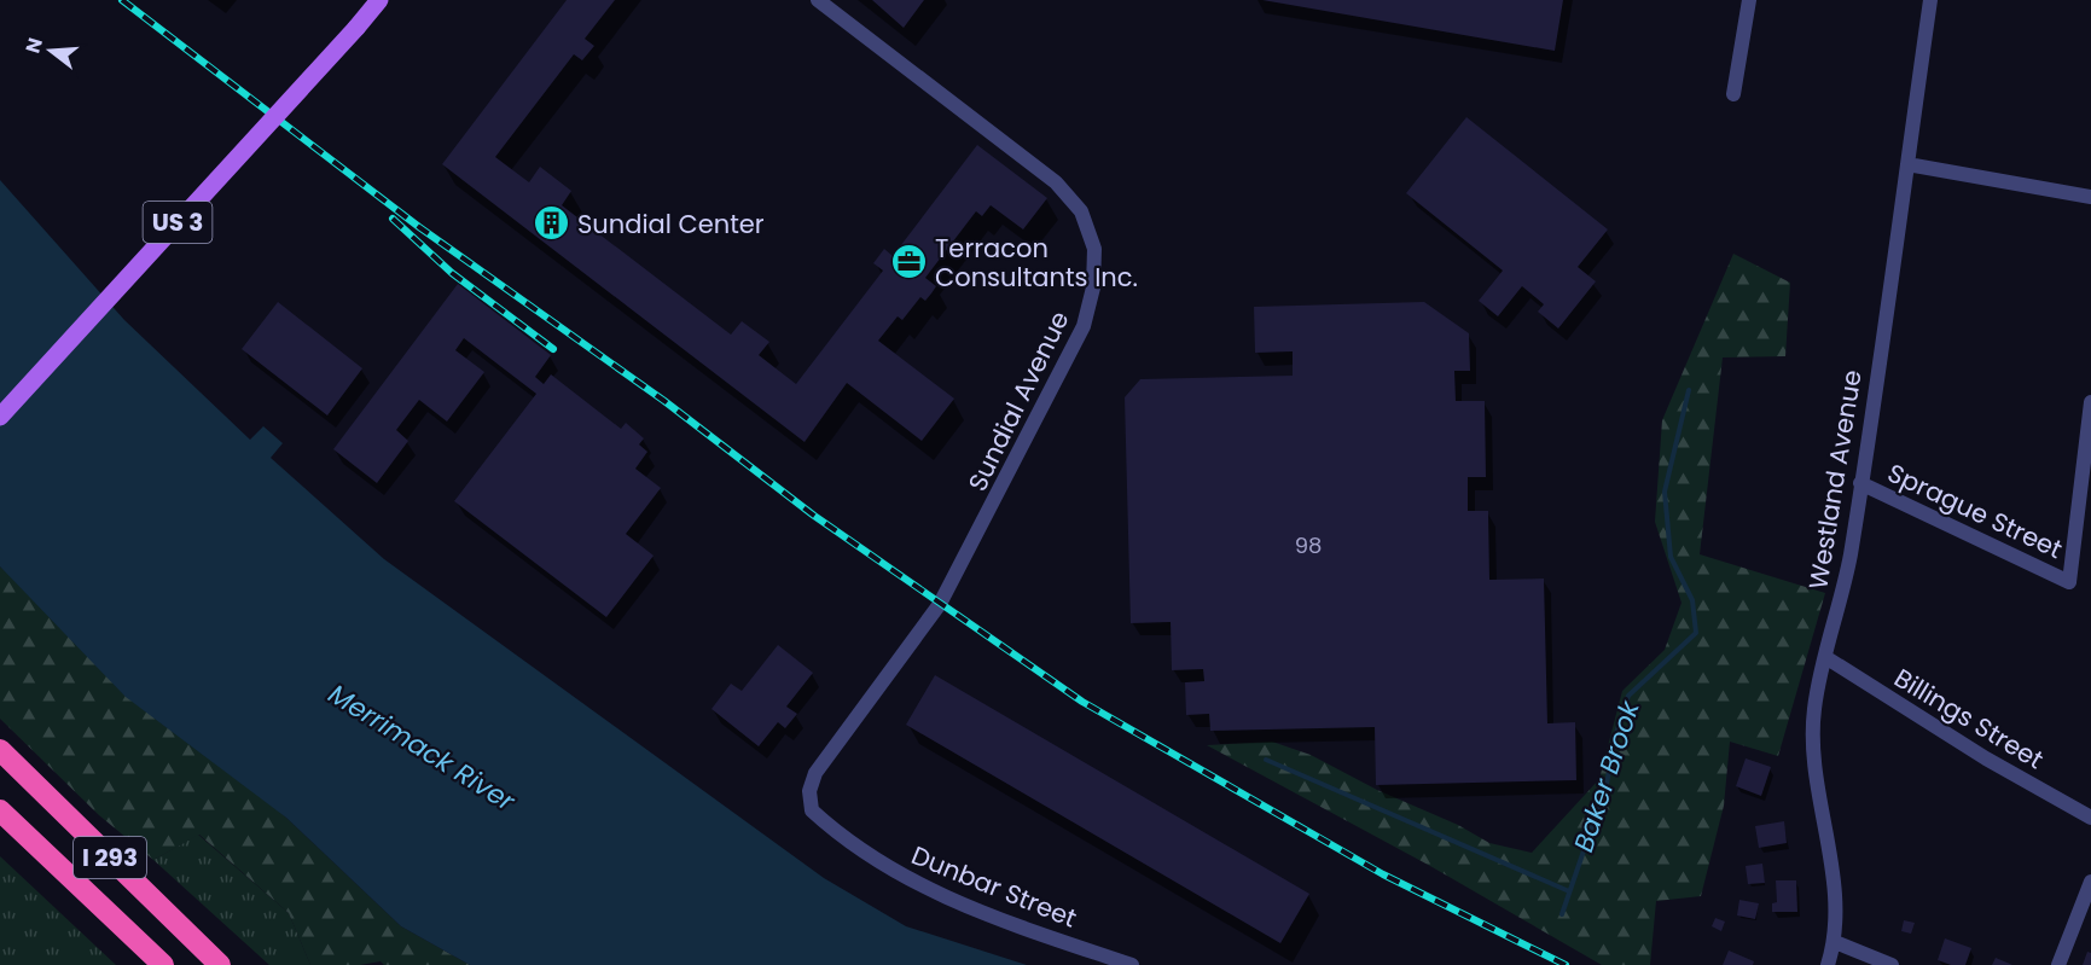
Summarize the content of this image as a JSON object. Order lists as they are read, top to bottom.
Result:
{
  "streets": {
    "highway": ["I 293"],
    "main road": ["US 3"],
    "street": [
      "Sundial Avenue",
      "Westland Avenue",
      "Sprague Street",
      "Billings Street",
      "Dunbar Street"
    ]
  },
  "crossings": [
    ["Sundial Avenue", "Dunbar Street"],
    ["Westland Avenue", "Sprague Street"],
    ["Westland Avenue", "Billings Street"]
  ],
  "water": ["Merrimack River", "Baker Brook"],
  "places": {
    "building": ["Sundial Center"],
    "office": ["Terracon Consultants Inc."]
  },
  "house_numbers": ["98"],
  "north": "left"
}
